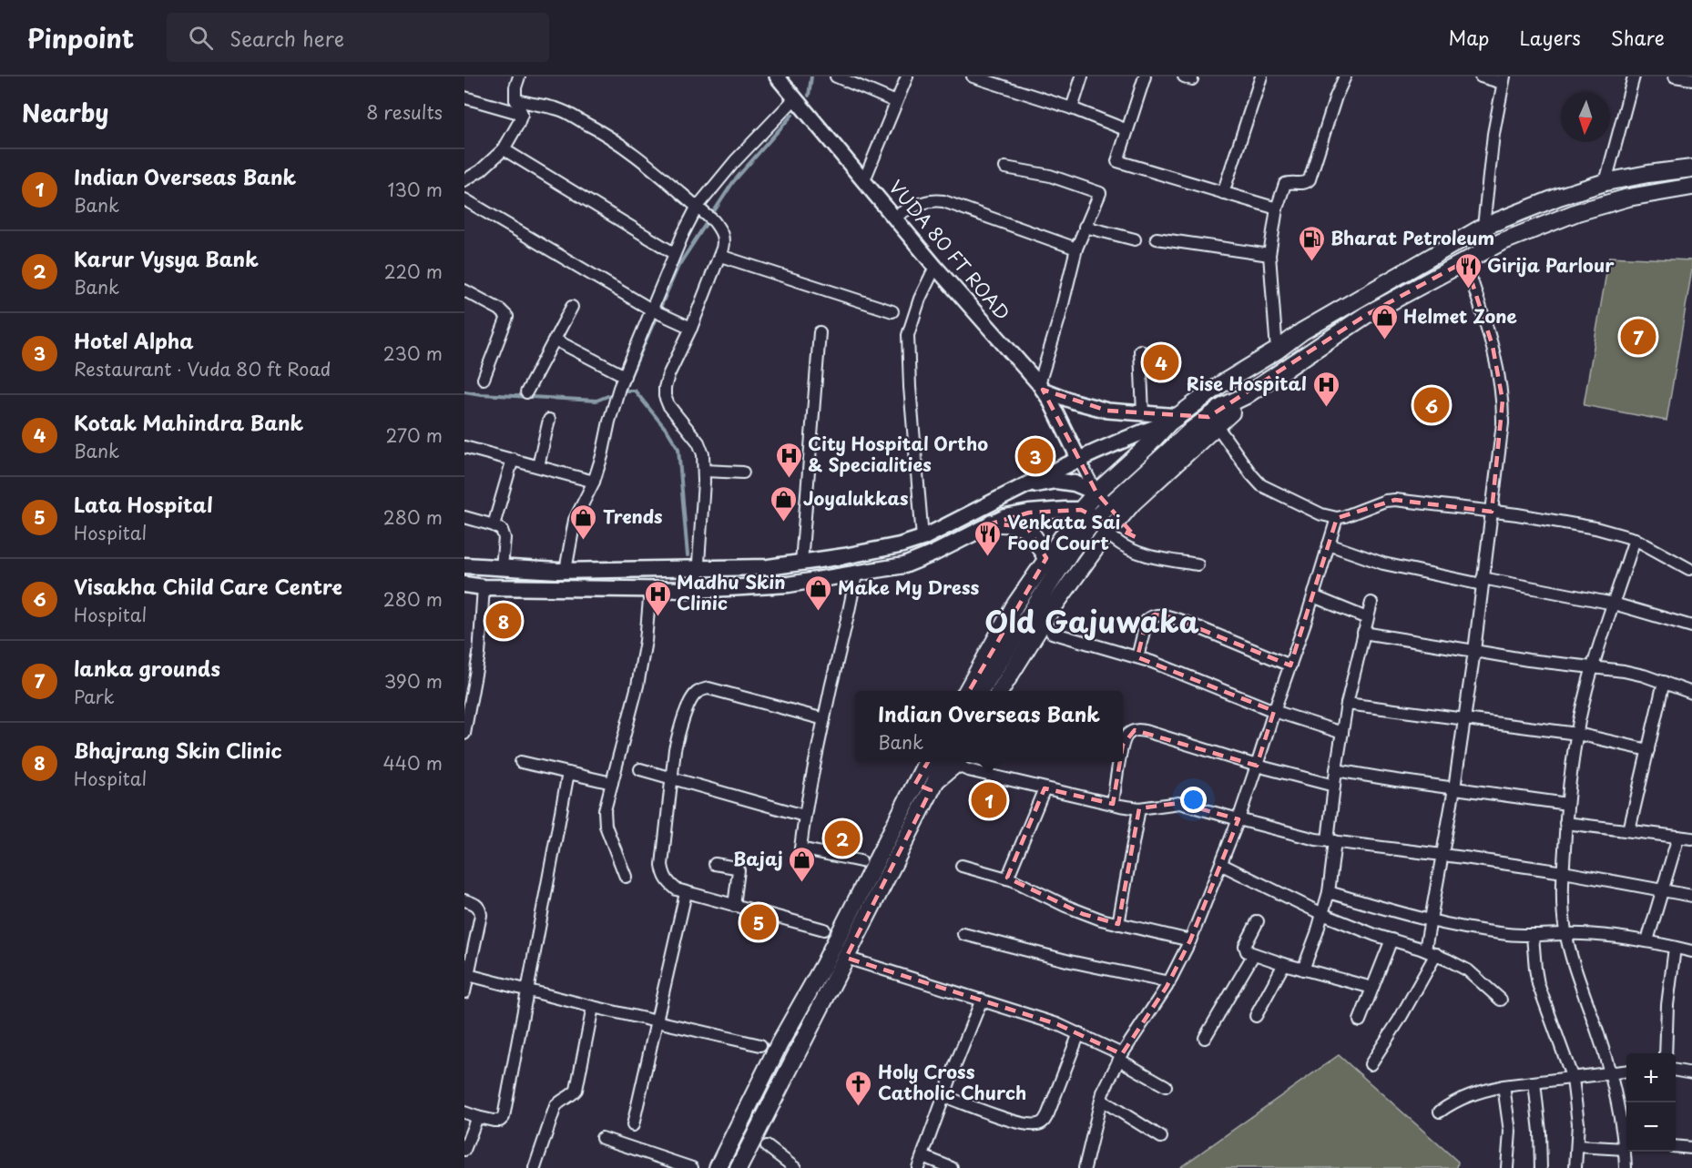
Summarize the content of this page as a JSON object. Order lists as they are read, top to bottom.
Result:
{
  "streets": {
    "street": ["VUDA 80 FT ROAD"]
  },
  "districts": ["Old Gajuwaka"],
  "places": {
    "fuel station": ["Bharat Petroleum"],
    "restaurant": ["Girija Parlour", "Venkata Sai Food Court"],
    "shop": [
      "Helmet Zone",
      "Joyalukkas",
      "Trends",
      "Make My Dress",
      "Bajaj"
    ],
    "hospital": ["Rise Hospital", "City Hospital Ortho & Specialities", "Madhu Skin Clinic"],
    "church": ["Holy Cross Catholic Church"]
  },
  "north": "bottom",
  "page": {
    "header": "Pinpoint",
    "search": "Search here",
    "nav": ["Map", "Layers", "Share"],
    "heading": ["Nearby", "8 results"],
    "list": [
      {
        "mark": "1",
        "name": "Indian Overseas Bank",
        "note": "Bank",
        "value": "130 m"
      },
      {
        "mark": "2",
        "name": "Karur Vysya Bank",
        "note": "Bank",
        "value": "220 m"
      },
      {
        "mark": "3",
        "name": "Hotel Alpha",
        "note": "Restaurant · Vuda 80 ft Road",
        "value": "230 m"
      },
      {
        "mark": "4",
        "name": "Kotak Mahindra Bank",
        "note": "Bank",
        "value": "270 m"
      },
      {
        "mark": "5",
        "name": "Lata Hospital",
        "note": "Hospital",
        "value": "280 m"
      },
      {
        "mark": "6",
        "name": "Visakha Child Care Centre",
        "note": "Hospital",
        "value": "280 m"
      },
      {
        "mark": "7",
        "name": "lanka grounds",
        "note": "Park",
        "value": "390 m"
      },
      {
        "mark": "8",
        "name": "Bhajrang Skin Clinic",
        "note": "Hospital",
        "value": "440 m"
      }
    ],
    "pins": [
      "7",
      "4",
      "6",
      "3",
      "8",
      "1",
      "2",
      "5"
    ],
    "popup": ["Indian Overseas Bank", "Bank"],
    "map_buttons": ["+", "−"]
  }
}
